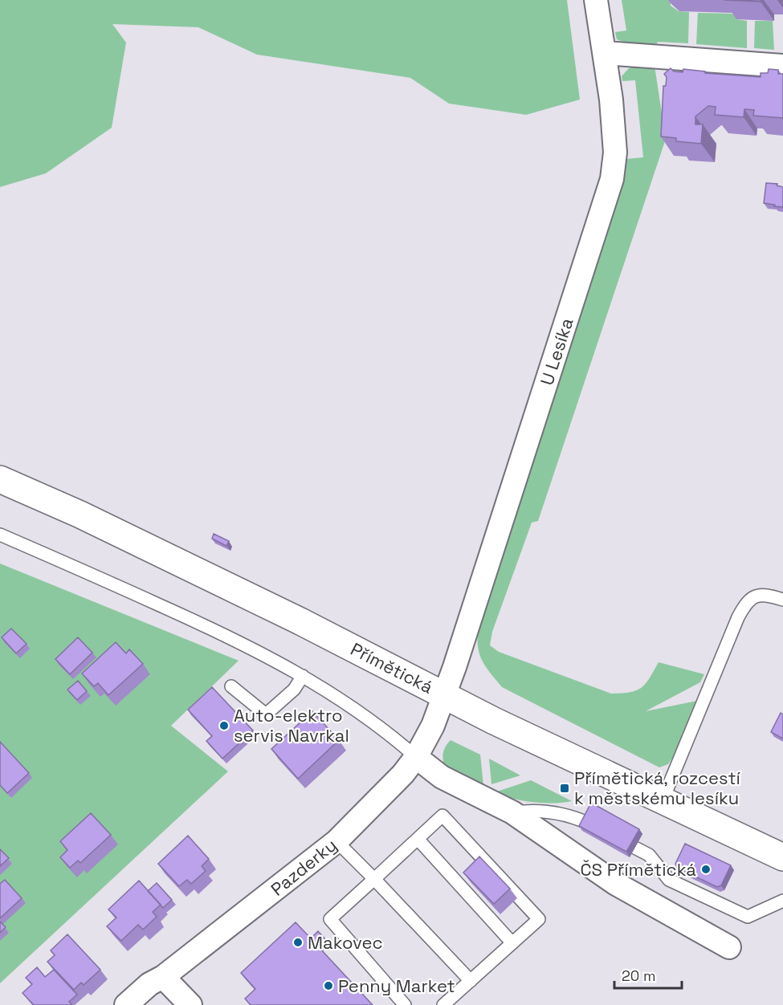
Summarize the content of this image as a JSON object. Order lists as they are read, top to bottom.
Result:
{
  "streets": {
    "main road": ["Přímětická"],
    "street": ["U Lesíka", "Pazderky"]
  },
  "crossings": [
    ["U Lesíka", "Přímětická"],
    ["U Lesíka", "Pazderky"],
    ["Přímětická", "Pazderky"]
  ],
  "places": {
    "other": [
      "Auto-elektro servis Navrkal",
      "ČS Přímětická",
      "Makovec",
      "Penny Market"
    ],
    "transit": ["Přímětická, rozcestí k městskému lesíku"]
  },
  "scale_bar": "20 m"
}
